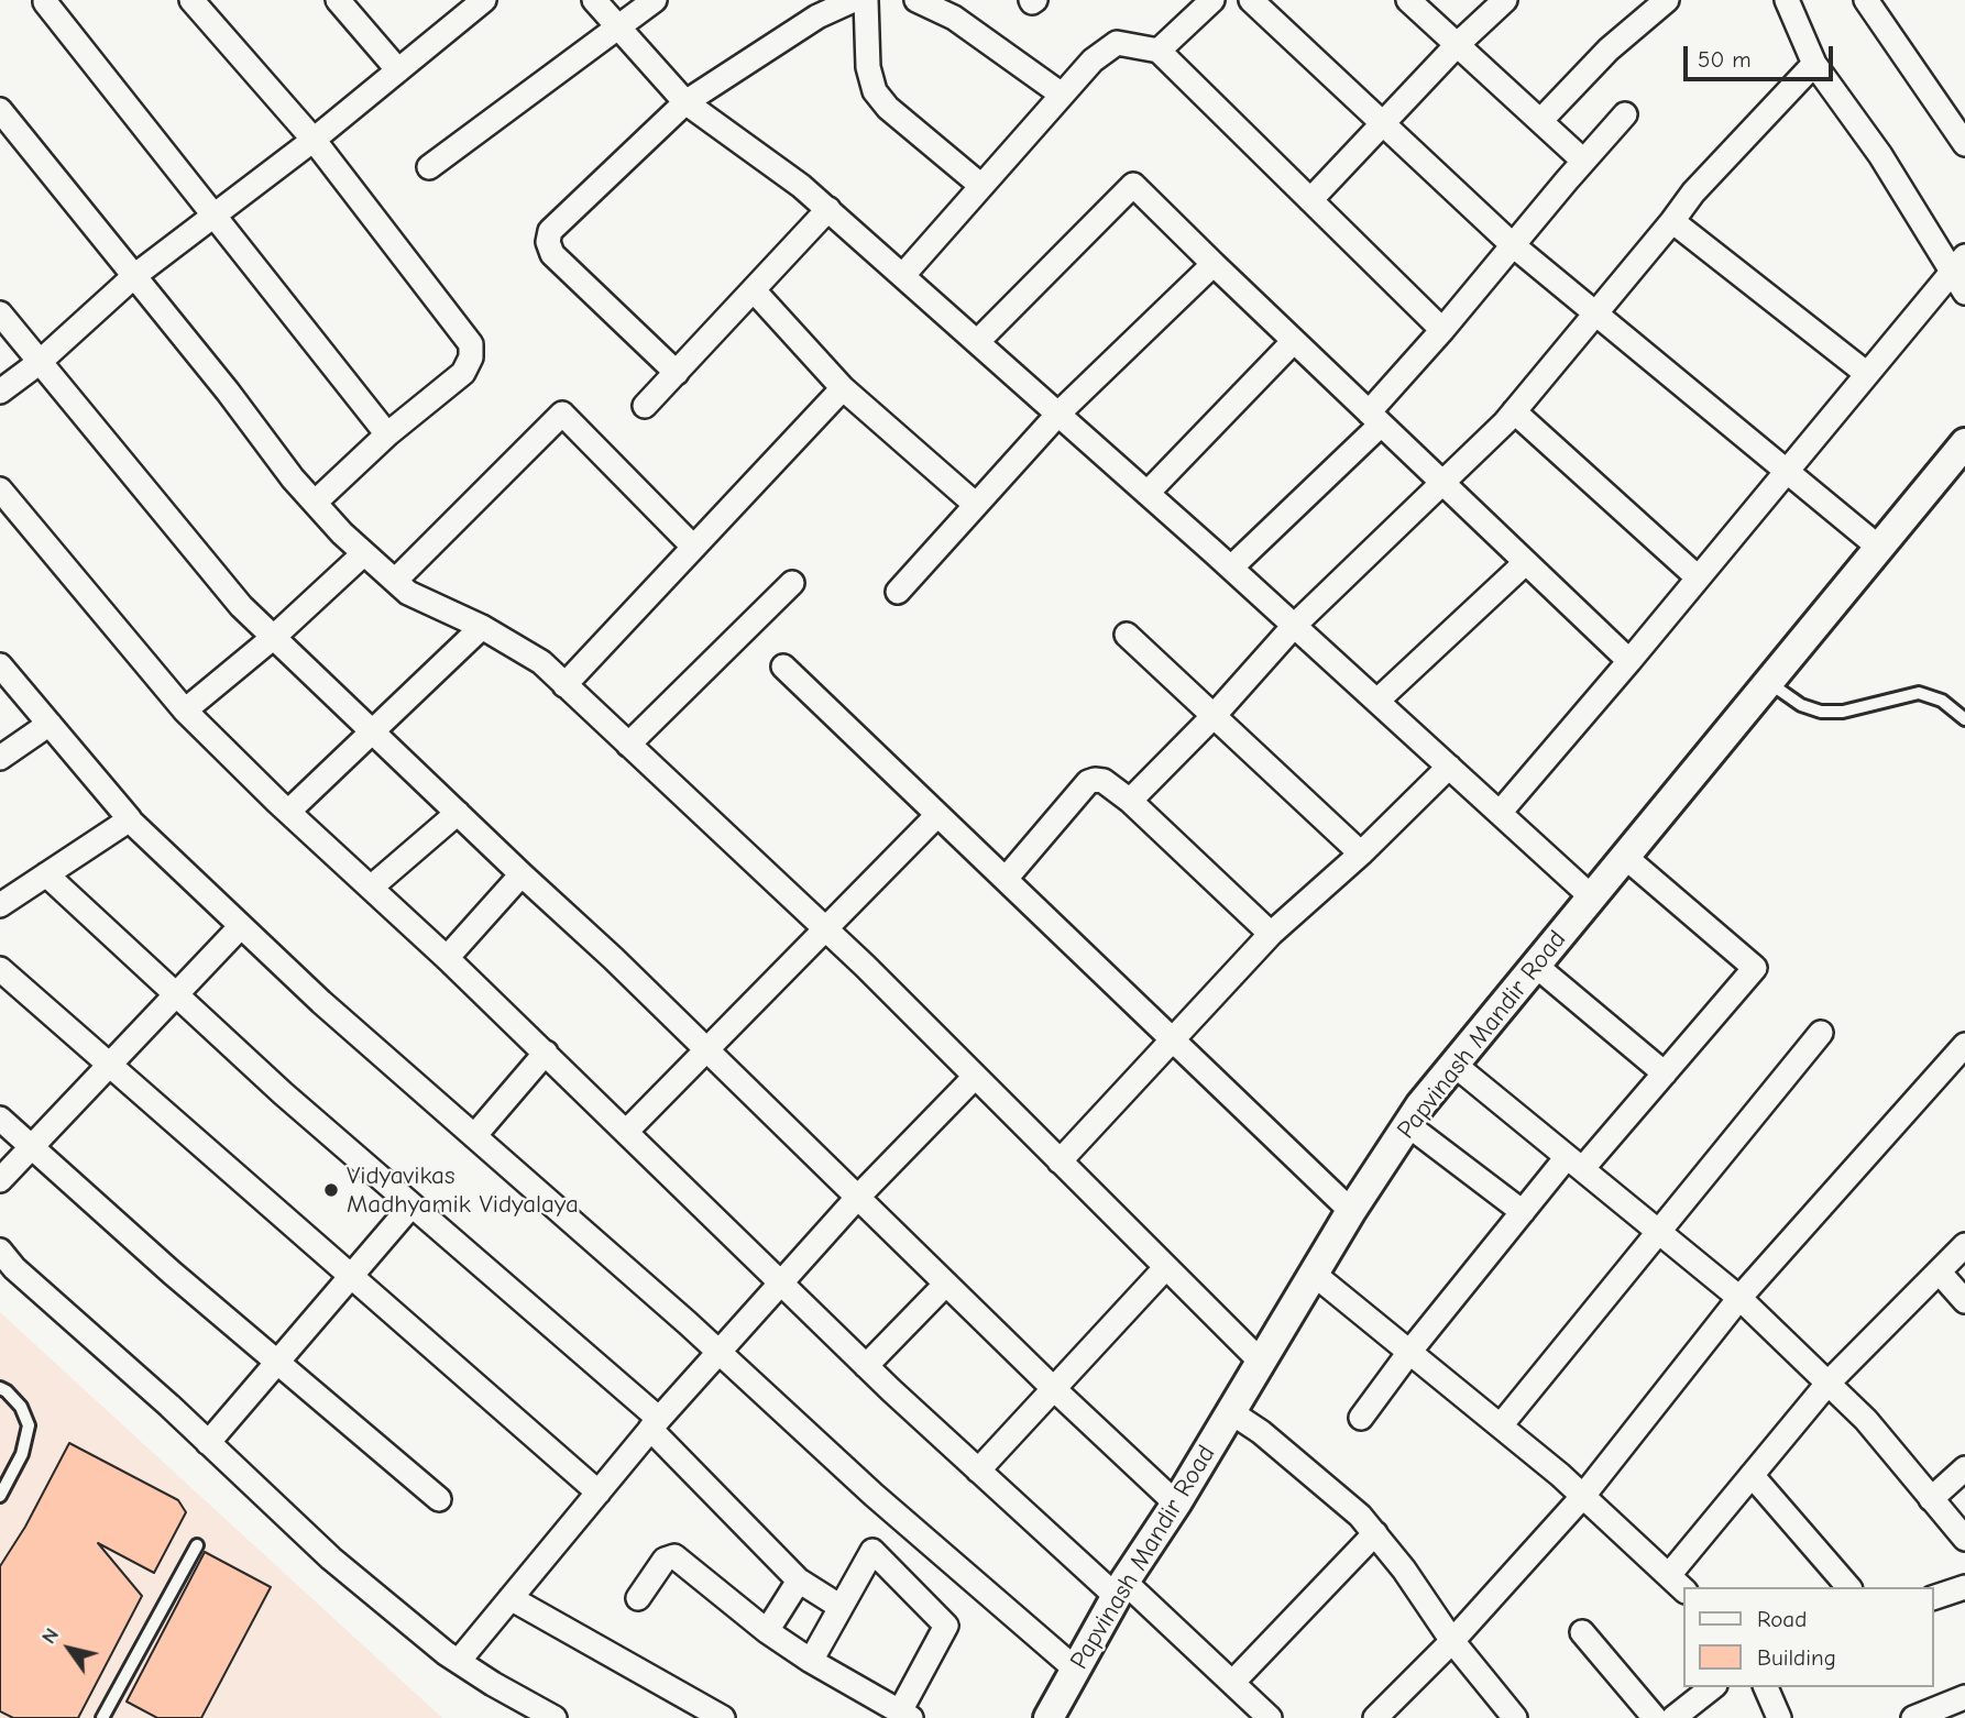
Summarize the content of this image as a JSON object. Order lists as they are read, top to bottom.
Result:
{
  "streets": {
    "street": ["Papvinash Mandir Road"]
  },
  "places": ["Vidyavikas Madhyamik Vidyalaya"],
  "legend": ["Road", "Building"],
  "scale_bar": "50 m",
  "north": "top left"
}
